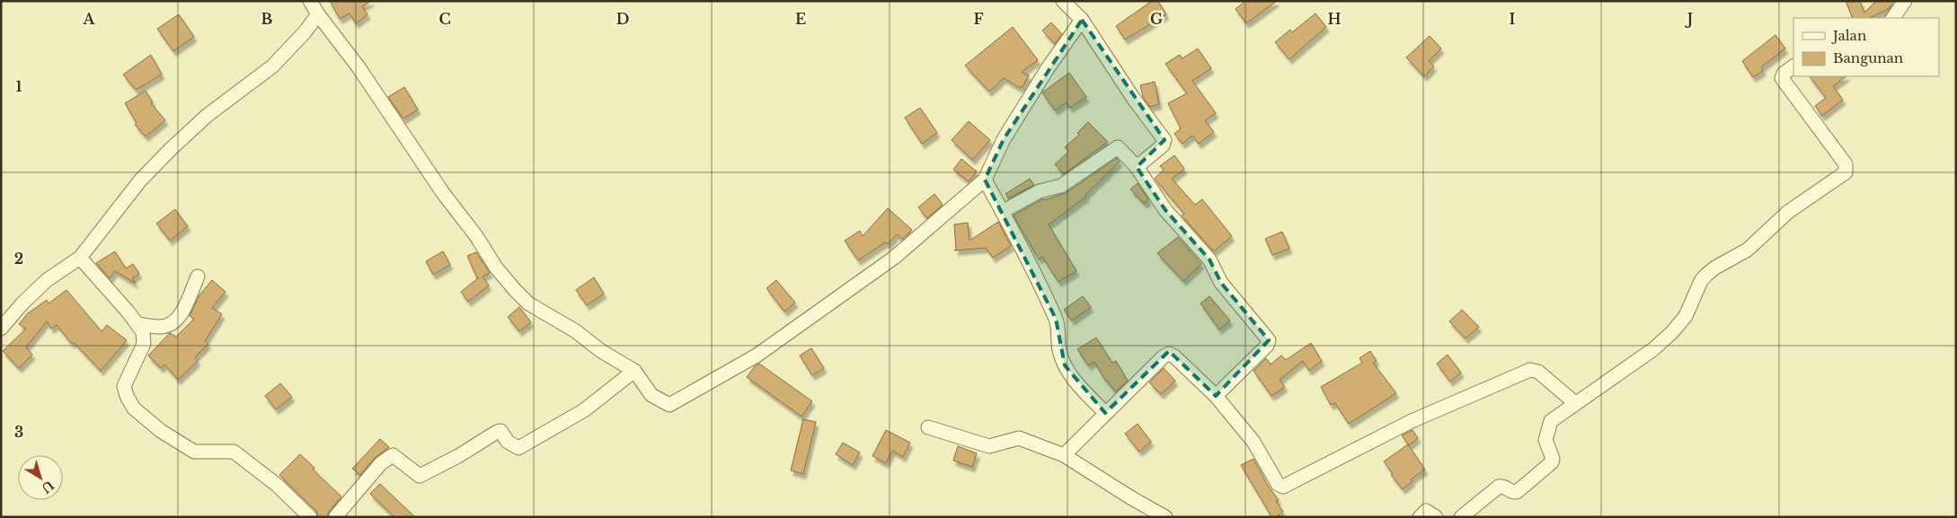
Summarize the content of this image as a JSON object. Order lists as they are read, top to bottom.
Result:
{
  "legend": ["Jalan", "Bangunan"],
  "north": "bottom right",
  "grid": {
    "columns": [
      "A",
      "B",
      "C",
      "D",
      "E",
      "F",
      "G",
      "H",
      "I",
      "J"
    ],
    "rows": ["1", "2", "3"]
  }
}
